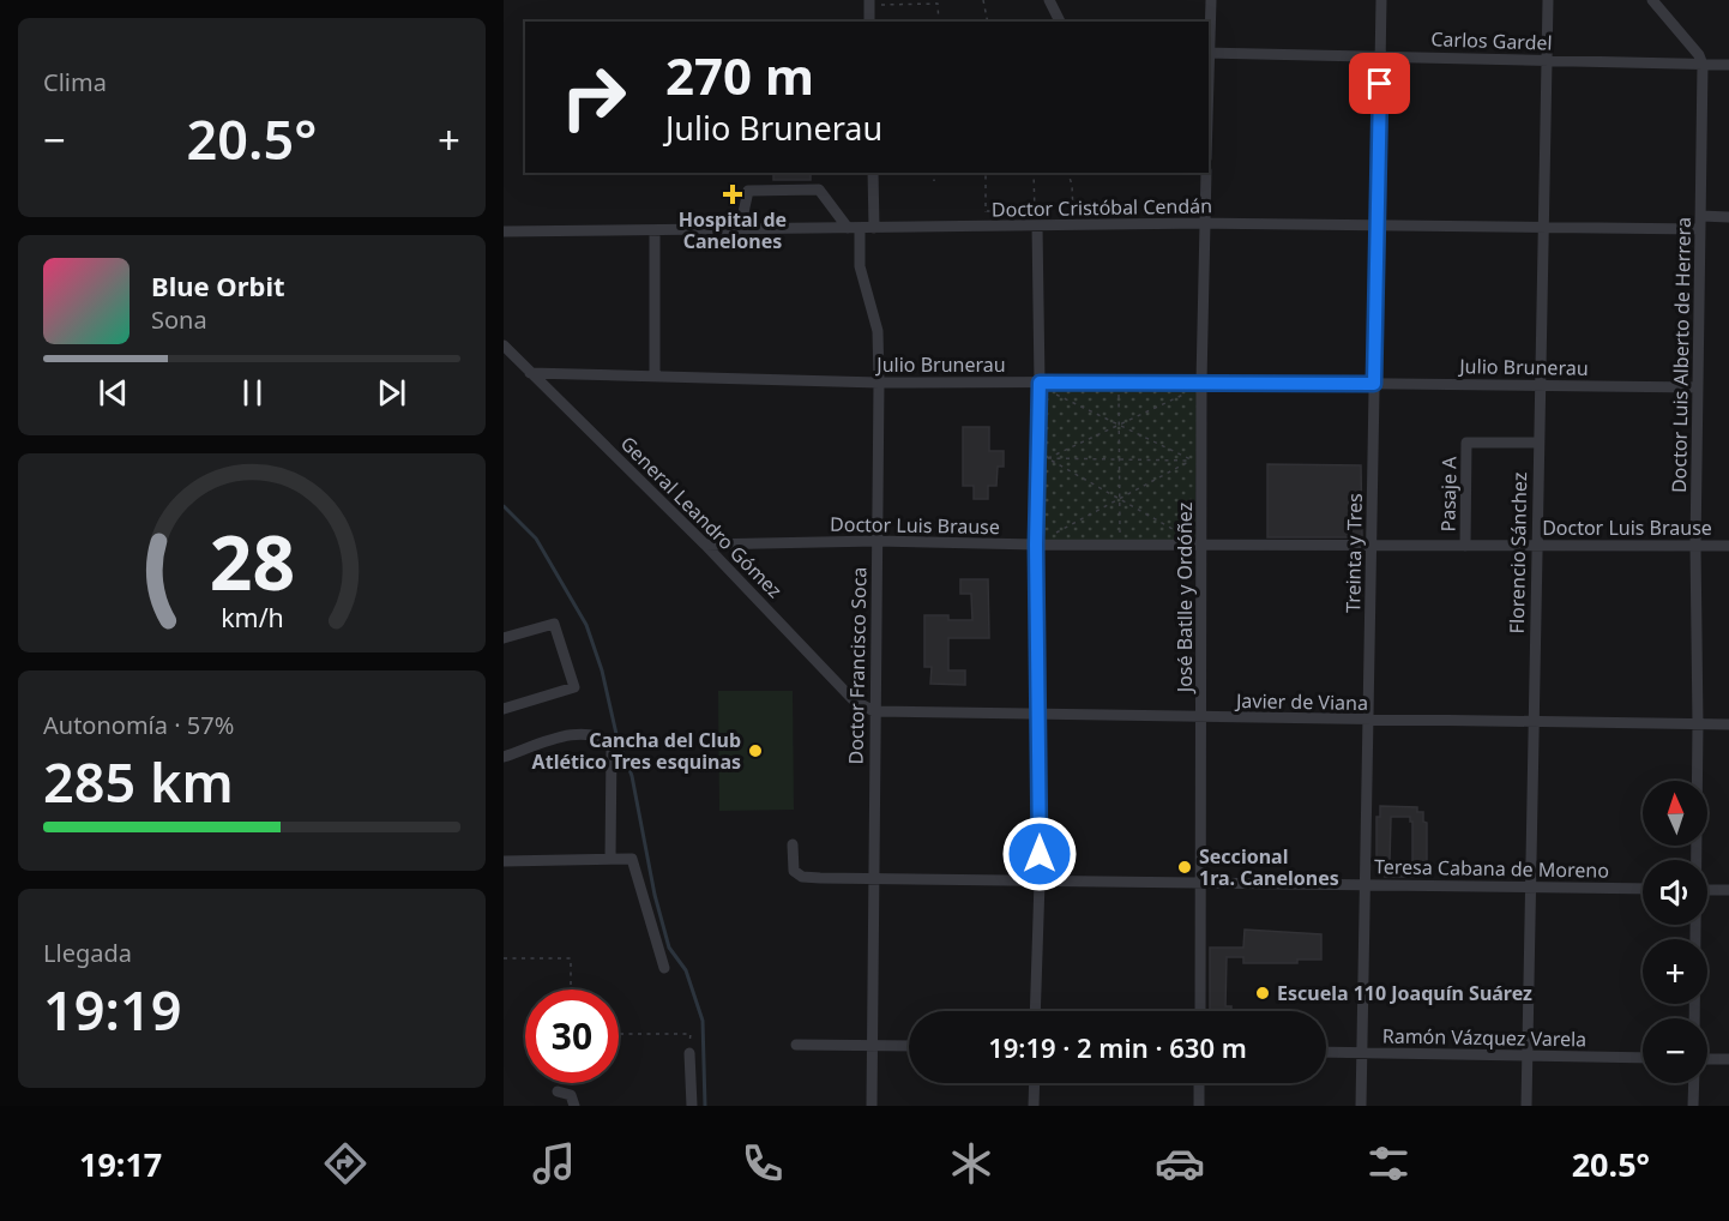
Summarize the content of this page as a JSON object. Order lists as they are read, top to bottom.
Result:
{
  "streets": {
    "street": [
      "Carlos Gardel",
      "Doctor Cristóbal Cendán",
      "Doctor Luis Alberto de Herrera",
      "Julio Brunerau",
      "Pasaje A",
      "General Leandro Gómez",
      "Doctor Luis Brause",
      "Treinta y Tres",
      "Florencio Sánchez",
      "José Batlle y Ordóñez",
      "Doctor Francisco Soca",
      "Javier de Viana",
      "Teresa Cabana de Moreno",
      "Ramón Vázquez Varela"
    ]
  },
  "crossings": [
    ["Carlos Gardel", "Doctor Luis Alberto de Herrera"],
    ["Carlos Gardel", "Treinta y Tres"],
    ["Carlos Gardel", "Florencio Sánchez"],
    ["Doctor Cristóbal Cendán", "Doctor Luis Alberto de Herrera"],
    ["Doctor Cristóbal Cendán", "Treinta y Tres"],
    ["Doctor Cristóbal Cendán", "Florencio Sánchez"],
    ["Doctor Cristóbal Cendán", "José Batlle y Ordóñez"],
    ["Doctor Cristóbal Cendán", "Doctor Francisco Soca"],
    ["Doctor Luis Alberto de Herrera", "Julio Brunerau"],
    ["Doctor Luis Alberto de Herrera", "Doctor Luis Brause"],
    ["Doctor Luis Alberto de Herrera", "Javier de Viana"],
    ["Julio Brunerau", "General Leandro Gómez"],
    ["Julio Brunerau", "Treinta y Tres"],
    ["Julio Brunerau", "Florencio Sánchez"],
    ["Julio Brunerau", "José Batlle y Ordóñez"],
    ["Julio Brunerau", "Doctor Francisco Soca"],
    ["Pasaje A", "Doctor Luis Brause"],
    ["Pasaje A", "Florencio Sánchez"],
    ["General Leandro Gómez", "Doctor Luis Brause"],
    ["General Leandro Gómez", "Doctor Francisco Soca"],
    ["General Leandro Gómez", "Javier de Viana"],
    ["Doctor Luis Brause", "Treinta y Tres"],
    ["Doctor Luis Brause", "Florencio Sánchez"],
    ["Doctor Luis Brause", "José Batlle y Ordóñez"],
    ["Doctor Luis Brause", "Doctor Francisco Soca"],
    ["Treinta y Tres", "Javier de Viana"],
    ["Treinta y Tres", "Teresa Cabana de Moreno"],
    ["Treinta y Tres", "Ramón Vázquez Varela"],
    ["Florencio Sánchez", "Javier de Viana"],
    ["Florencio Sánchez", "Teresa Cabana de Moreno"],
    ["Florencio Sánchez", "Ramón Vázquez Varela"],
    ["José Batlle y Ordóñez", "Javier de Viana"],
    ["José Batlle y Ordóñez", "Teresa Cabana de Moreno"],
    ["Doctor Francisco Soca", "Javier de Viana"],
    ["Doctor Francisco Soca", "Teresa Cabana de Moreno"]
  ],
  "places": {
    "health": ["Hospital de Canelones"],
    "other": ["Cancha del Club Atlético Tres esquinas", "Seccional 1ra. Canelones", "Escuela 110 Joaquín Suárez"]
  },
  "north": "top",
  "page": {
    "tile": [
      "Clima",
      ["Autonomía · 57%", "285 km"],
      ["Llegada", "19:19"]
    ],
    "turn": ["270 m", "Julio Brunerau"],
    "heat": ["−", "20.5°", "+"],
    "song": ["Blue Orbit", "Sona"],
    "map_buttons": ["+", "−"],
    "limit": "30",
    "trip": "19:19 · 2 min · 630 m",
    "tabs": ["19:17", "20.5°"],
    "gauge": ["28", "km/h"]
  }
}
